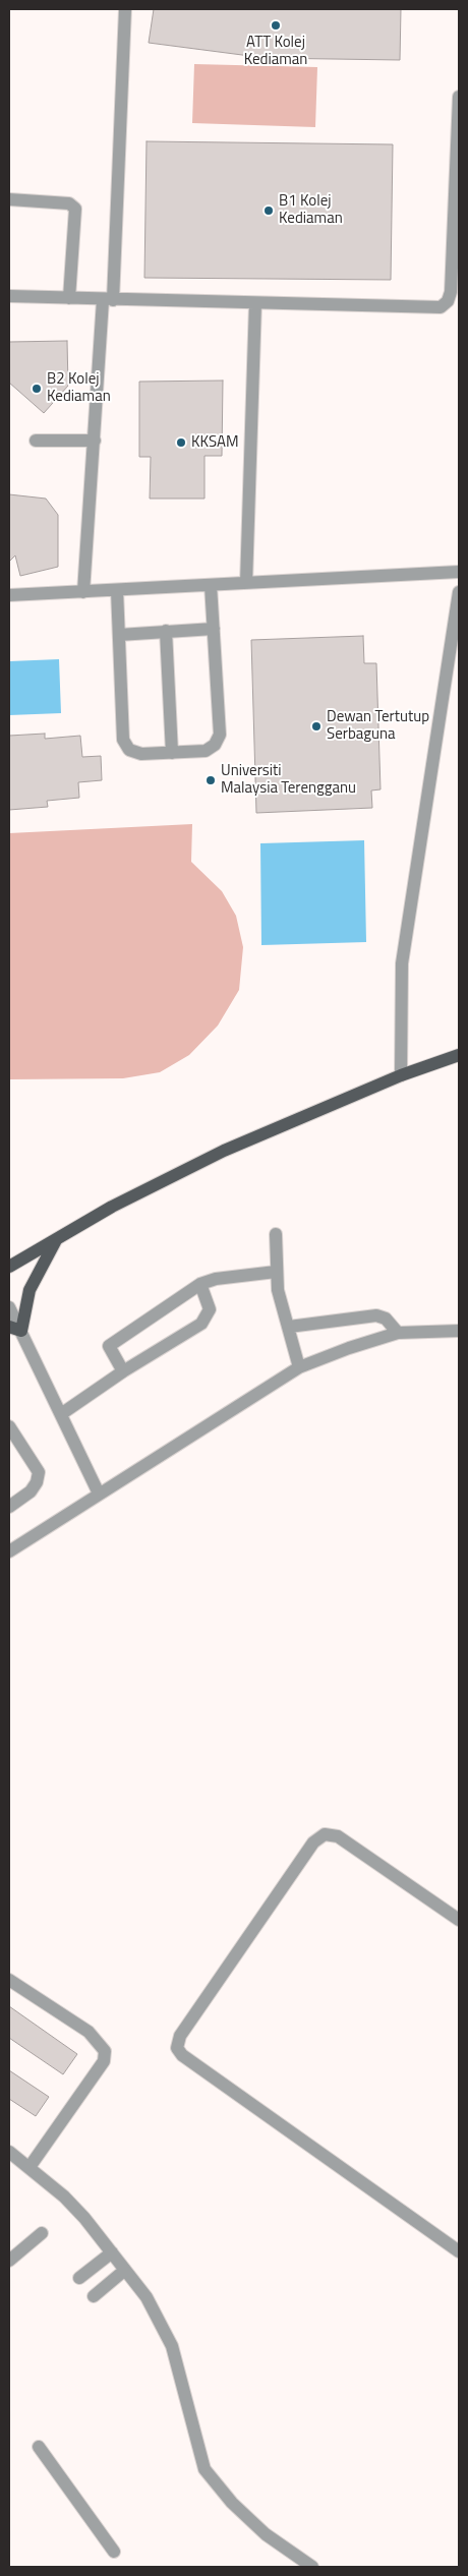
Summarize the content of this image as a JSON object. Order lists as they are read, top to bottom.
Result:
{
  "places": [
    "ATT Kolej Kediaman",
    "B1 Kolej Kediaman",
    "B2 Kolej Kediaman",
    "KKSAM",
    "Dewan Tertutup Serbaguna",
    "Universiti Malaysia Terengganu"
  ]
}
